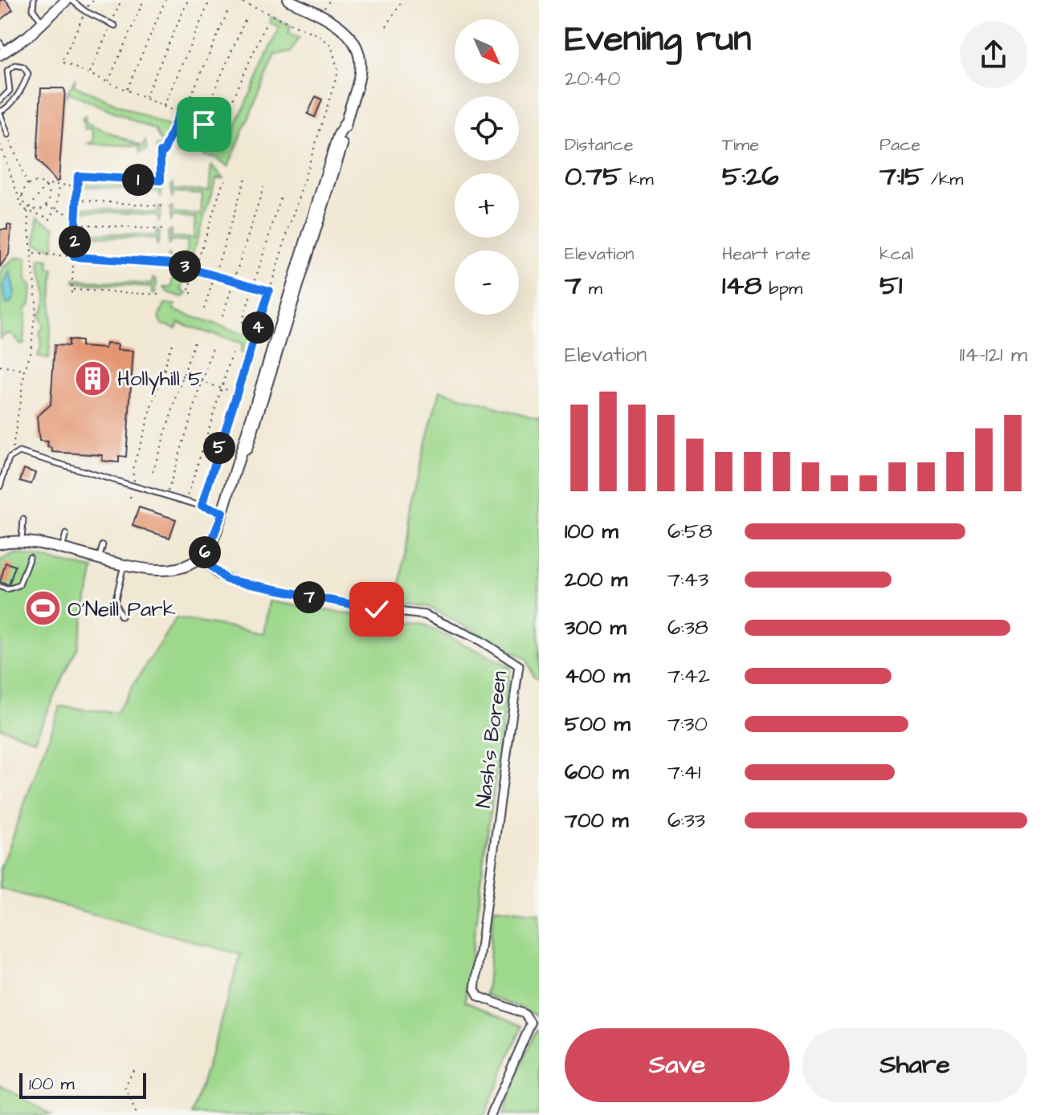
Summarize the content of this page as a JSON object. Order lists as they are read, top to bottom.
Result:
{
  "streets": {
    "street": ["Nash's Boreen"]
  },
  "places": {
    "building": ["Hollyhill 5"],
    "sports": ["O'Neill Park"]
  },
  "scale_bar": "100 m",
  "north": "bottom right",
  "page": {
    "heading": ["Evening run", "20:40"],
    "map_buttons": ["+", "−"],
    "stats": [
      ["Distance", "0.75 km"],
      ["Time", "5:26"],
      ["Pace", "7:15 /km"],
      ["Elevation", "7 m"],
      ["Heart rate", "148 bpm"],
      ["kcal", "51"]
    ],
    "pins": [
      "1",
      "2",
      "3",
      "4",
      "5",
      "6",
      "7"
    ],
    "chart": ["Elevation", "114–121 m"],
    "list": [
      {
        "name": "100 m",
        "note": "6:58"
      },
      {
        "name": "200 m",
        "note": "7:43"
      },
      {
        "name": "300 m",
        "note": "6:38"
      },
      {
        "name": "400 m",
        "note": "7:42"
      },
      {
        "name": "500 m",
        "note": "7:30"
      },
      {
        "name": "600 m",
        "note": "7:41"
      },
      {
        "name": "700 m",
        "note": "6:33"
      }
    ],
    "buttons": ["Save", "Share"],
    "scale": "100 m"
  }
}
